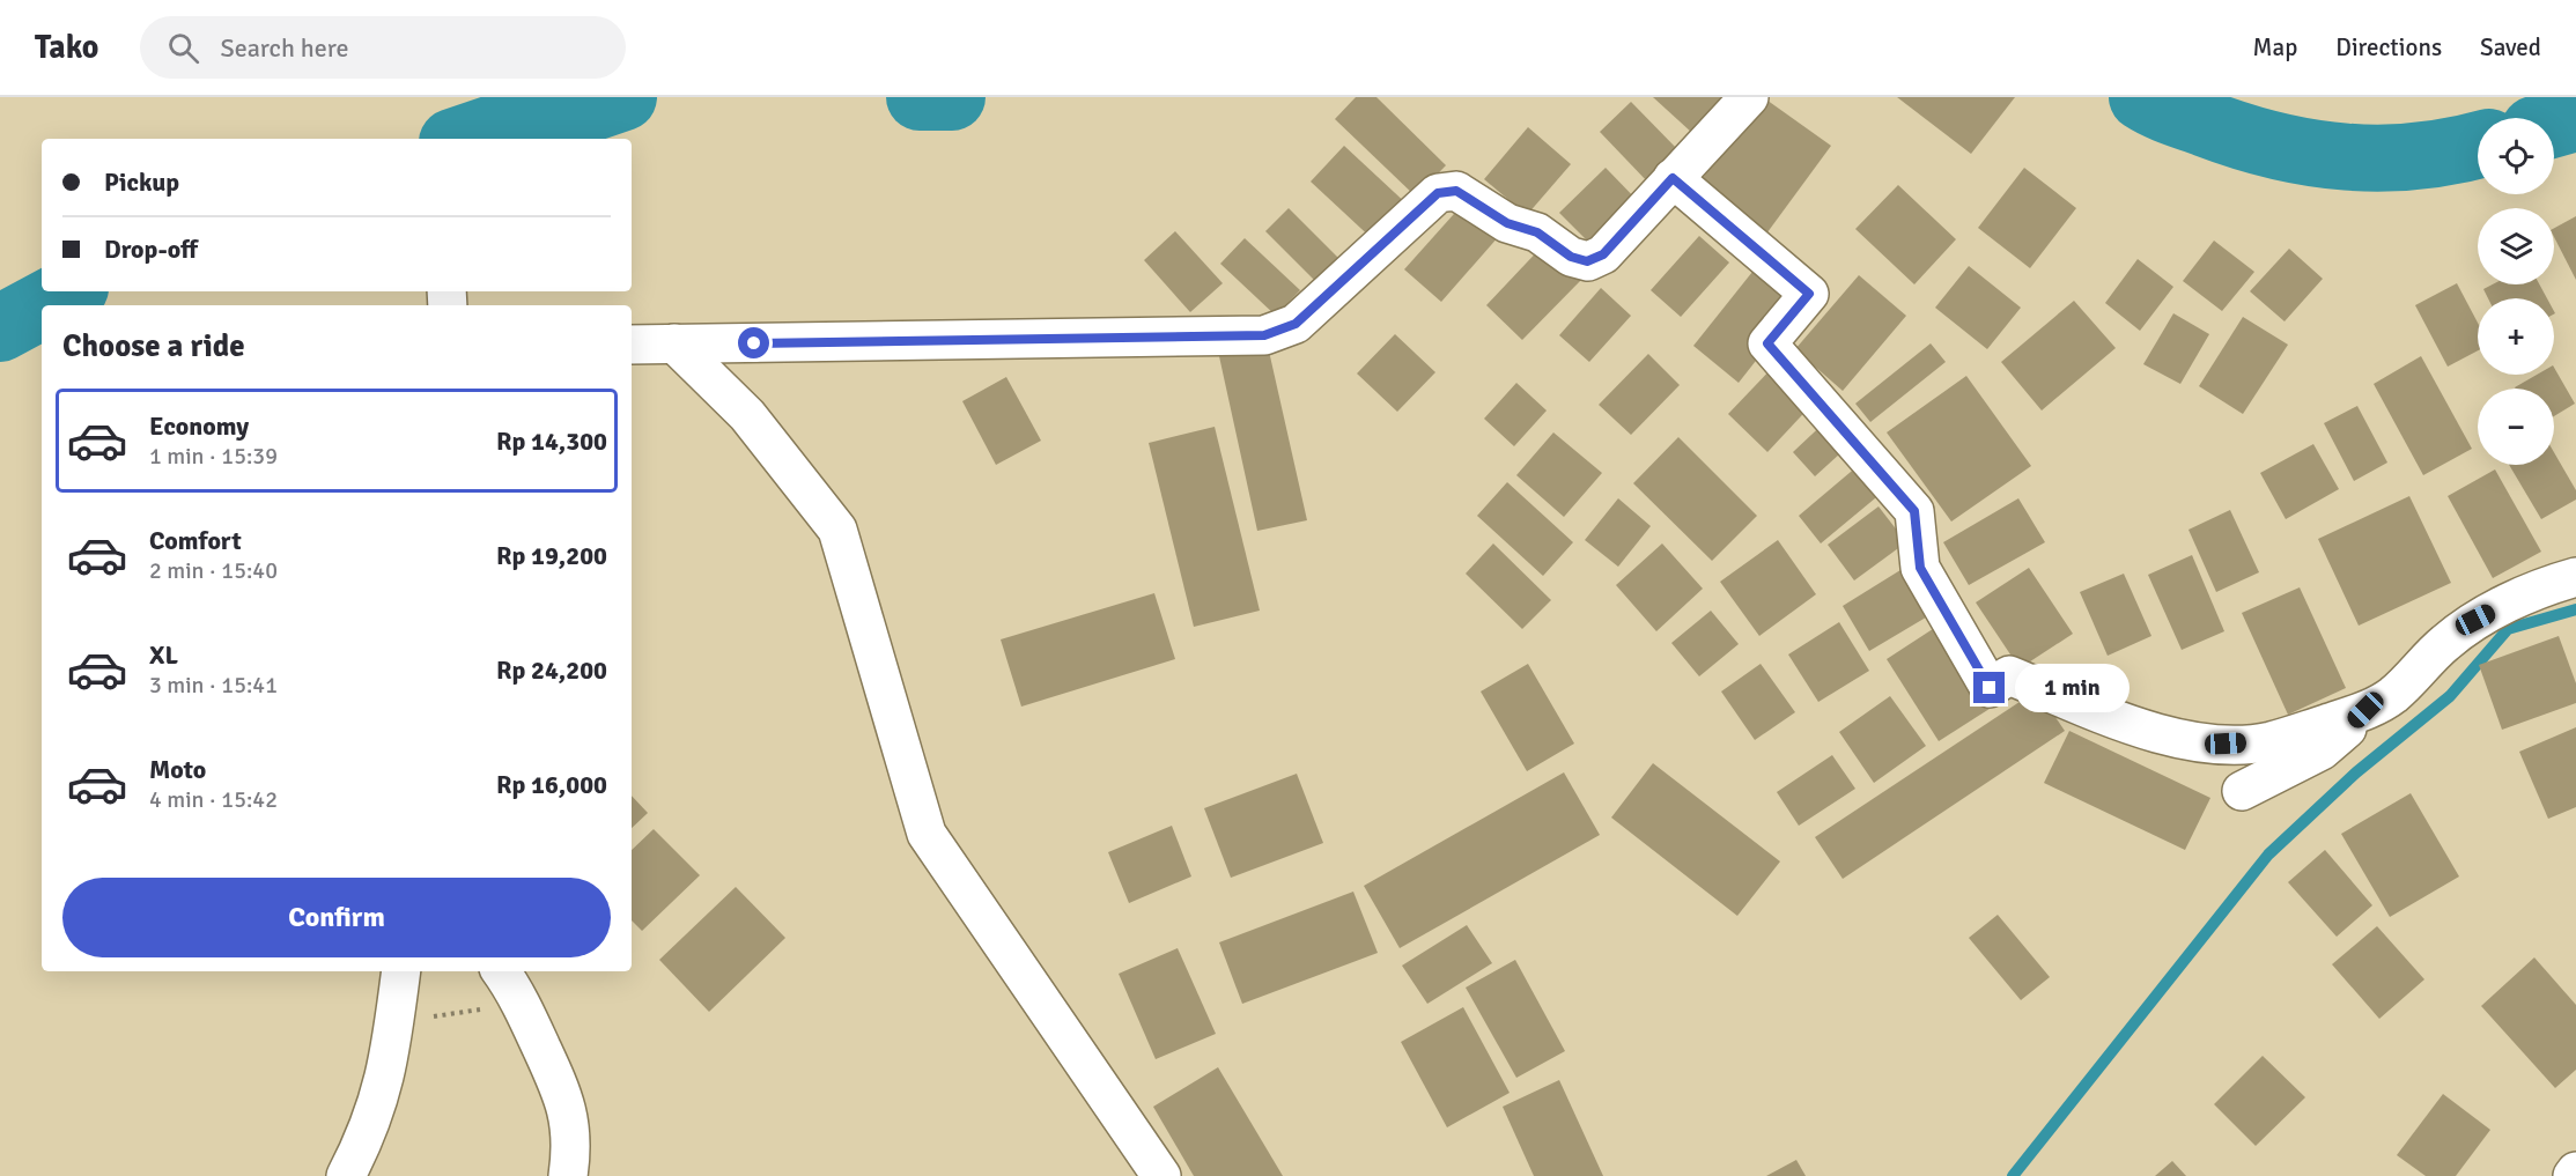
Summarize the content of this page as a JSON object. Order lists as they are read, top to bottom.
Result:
{
  "page": {
    "header": "Tako",
    "search": "Search here",
    "nav": ["Map", "Directions", "Saved"],
    "map_buttons": ["+", "−"],
    "banner": ["Pickup", "Drop-off"],
    "heading": "Choose a ride",
    "list": [
      {
        "name": "Economy",
        "note": "1 min · 15:39",
        "value": "Rp 14,300"
      },
      {
        "name": "Comfort",
        "note": "2 min · 15:40",
        "value": "Rp 19,200"
      },
      {
        "name": "XL",
        "note": "3 min · 15:41",
        "value": "Rp 24,200"
      },
      {
        "name": "Moto",
        "note": "4 min · 15:42",
        "value": "Rp 16,000"
      }
    ],
    "bubble": "1 min",
    "buttons": "Confirm"
  }
}
